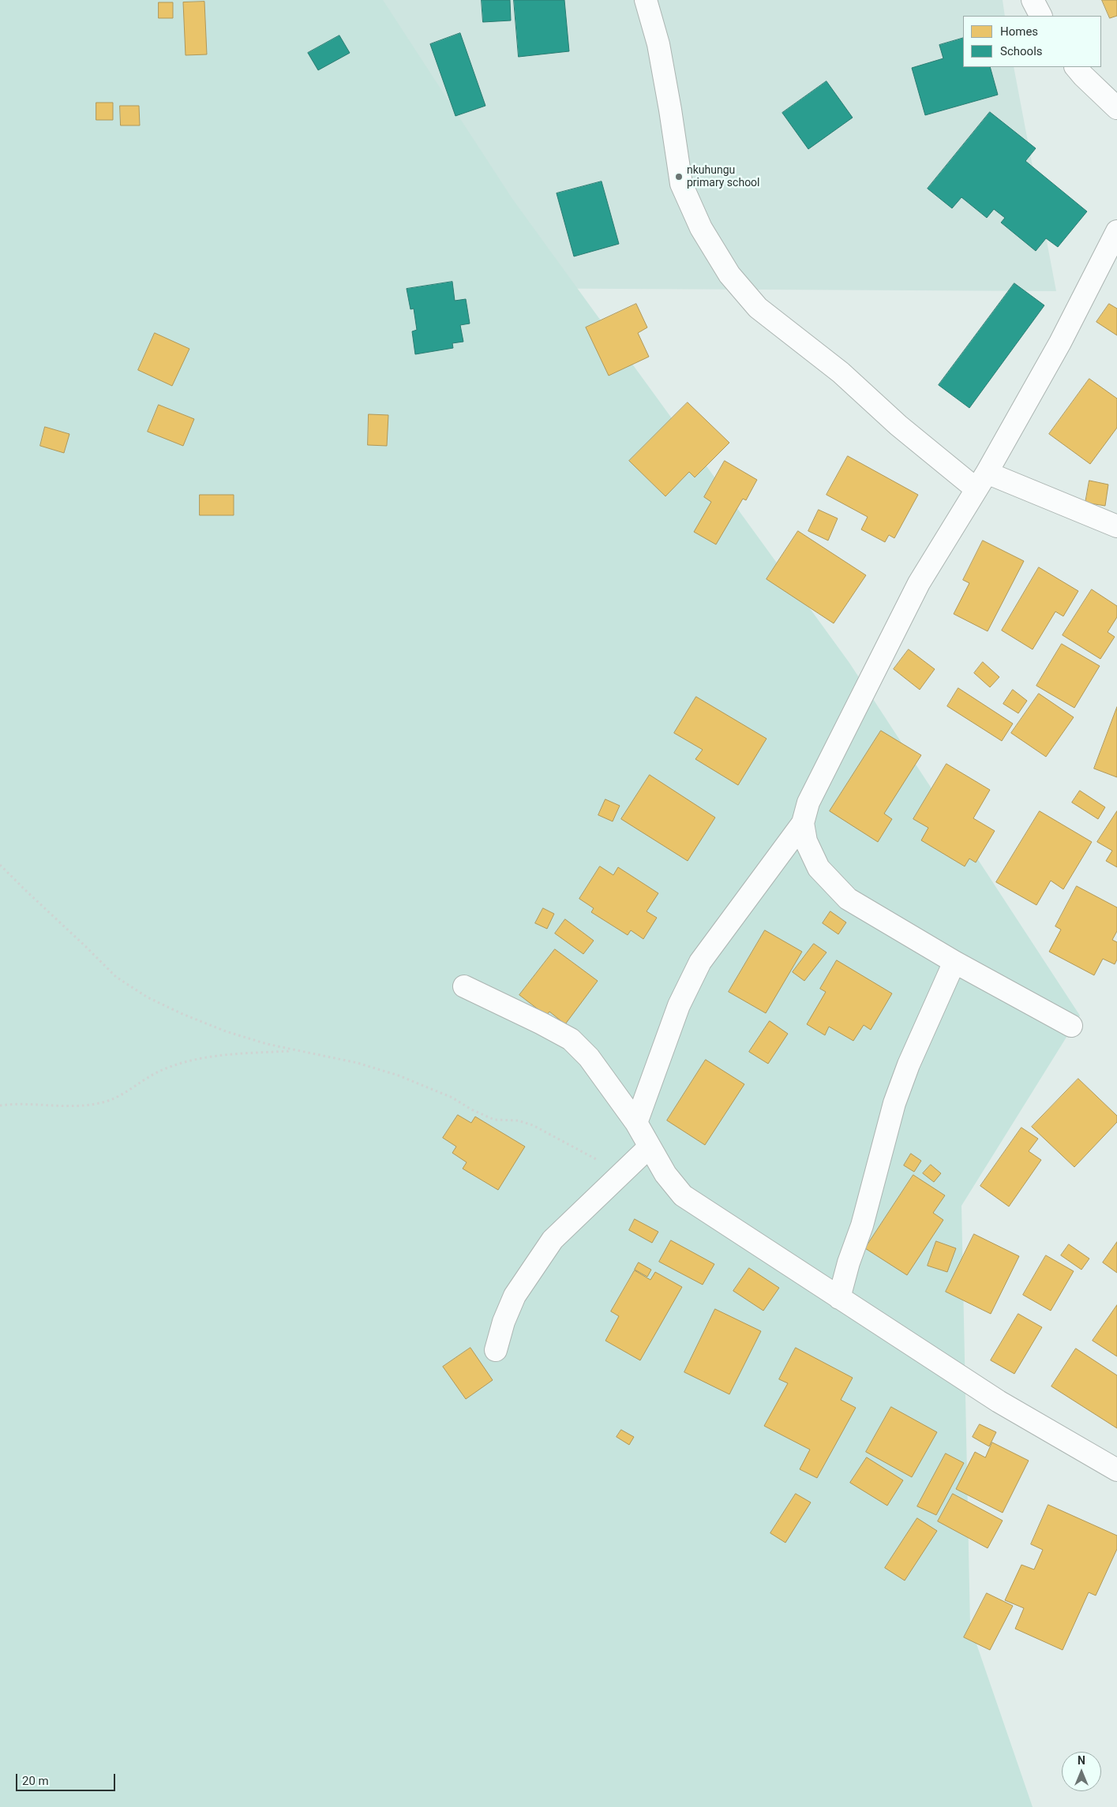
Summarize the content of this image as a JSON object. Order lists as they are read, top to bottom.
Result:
{
  "places": ["nkuhungu primary school"],
  "legend": ["Homes", "Schools"],
  "scale_bar": "20 m",
  "north": "top"
}
